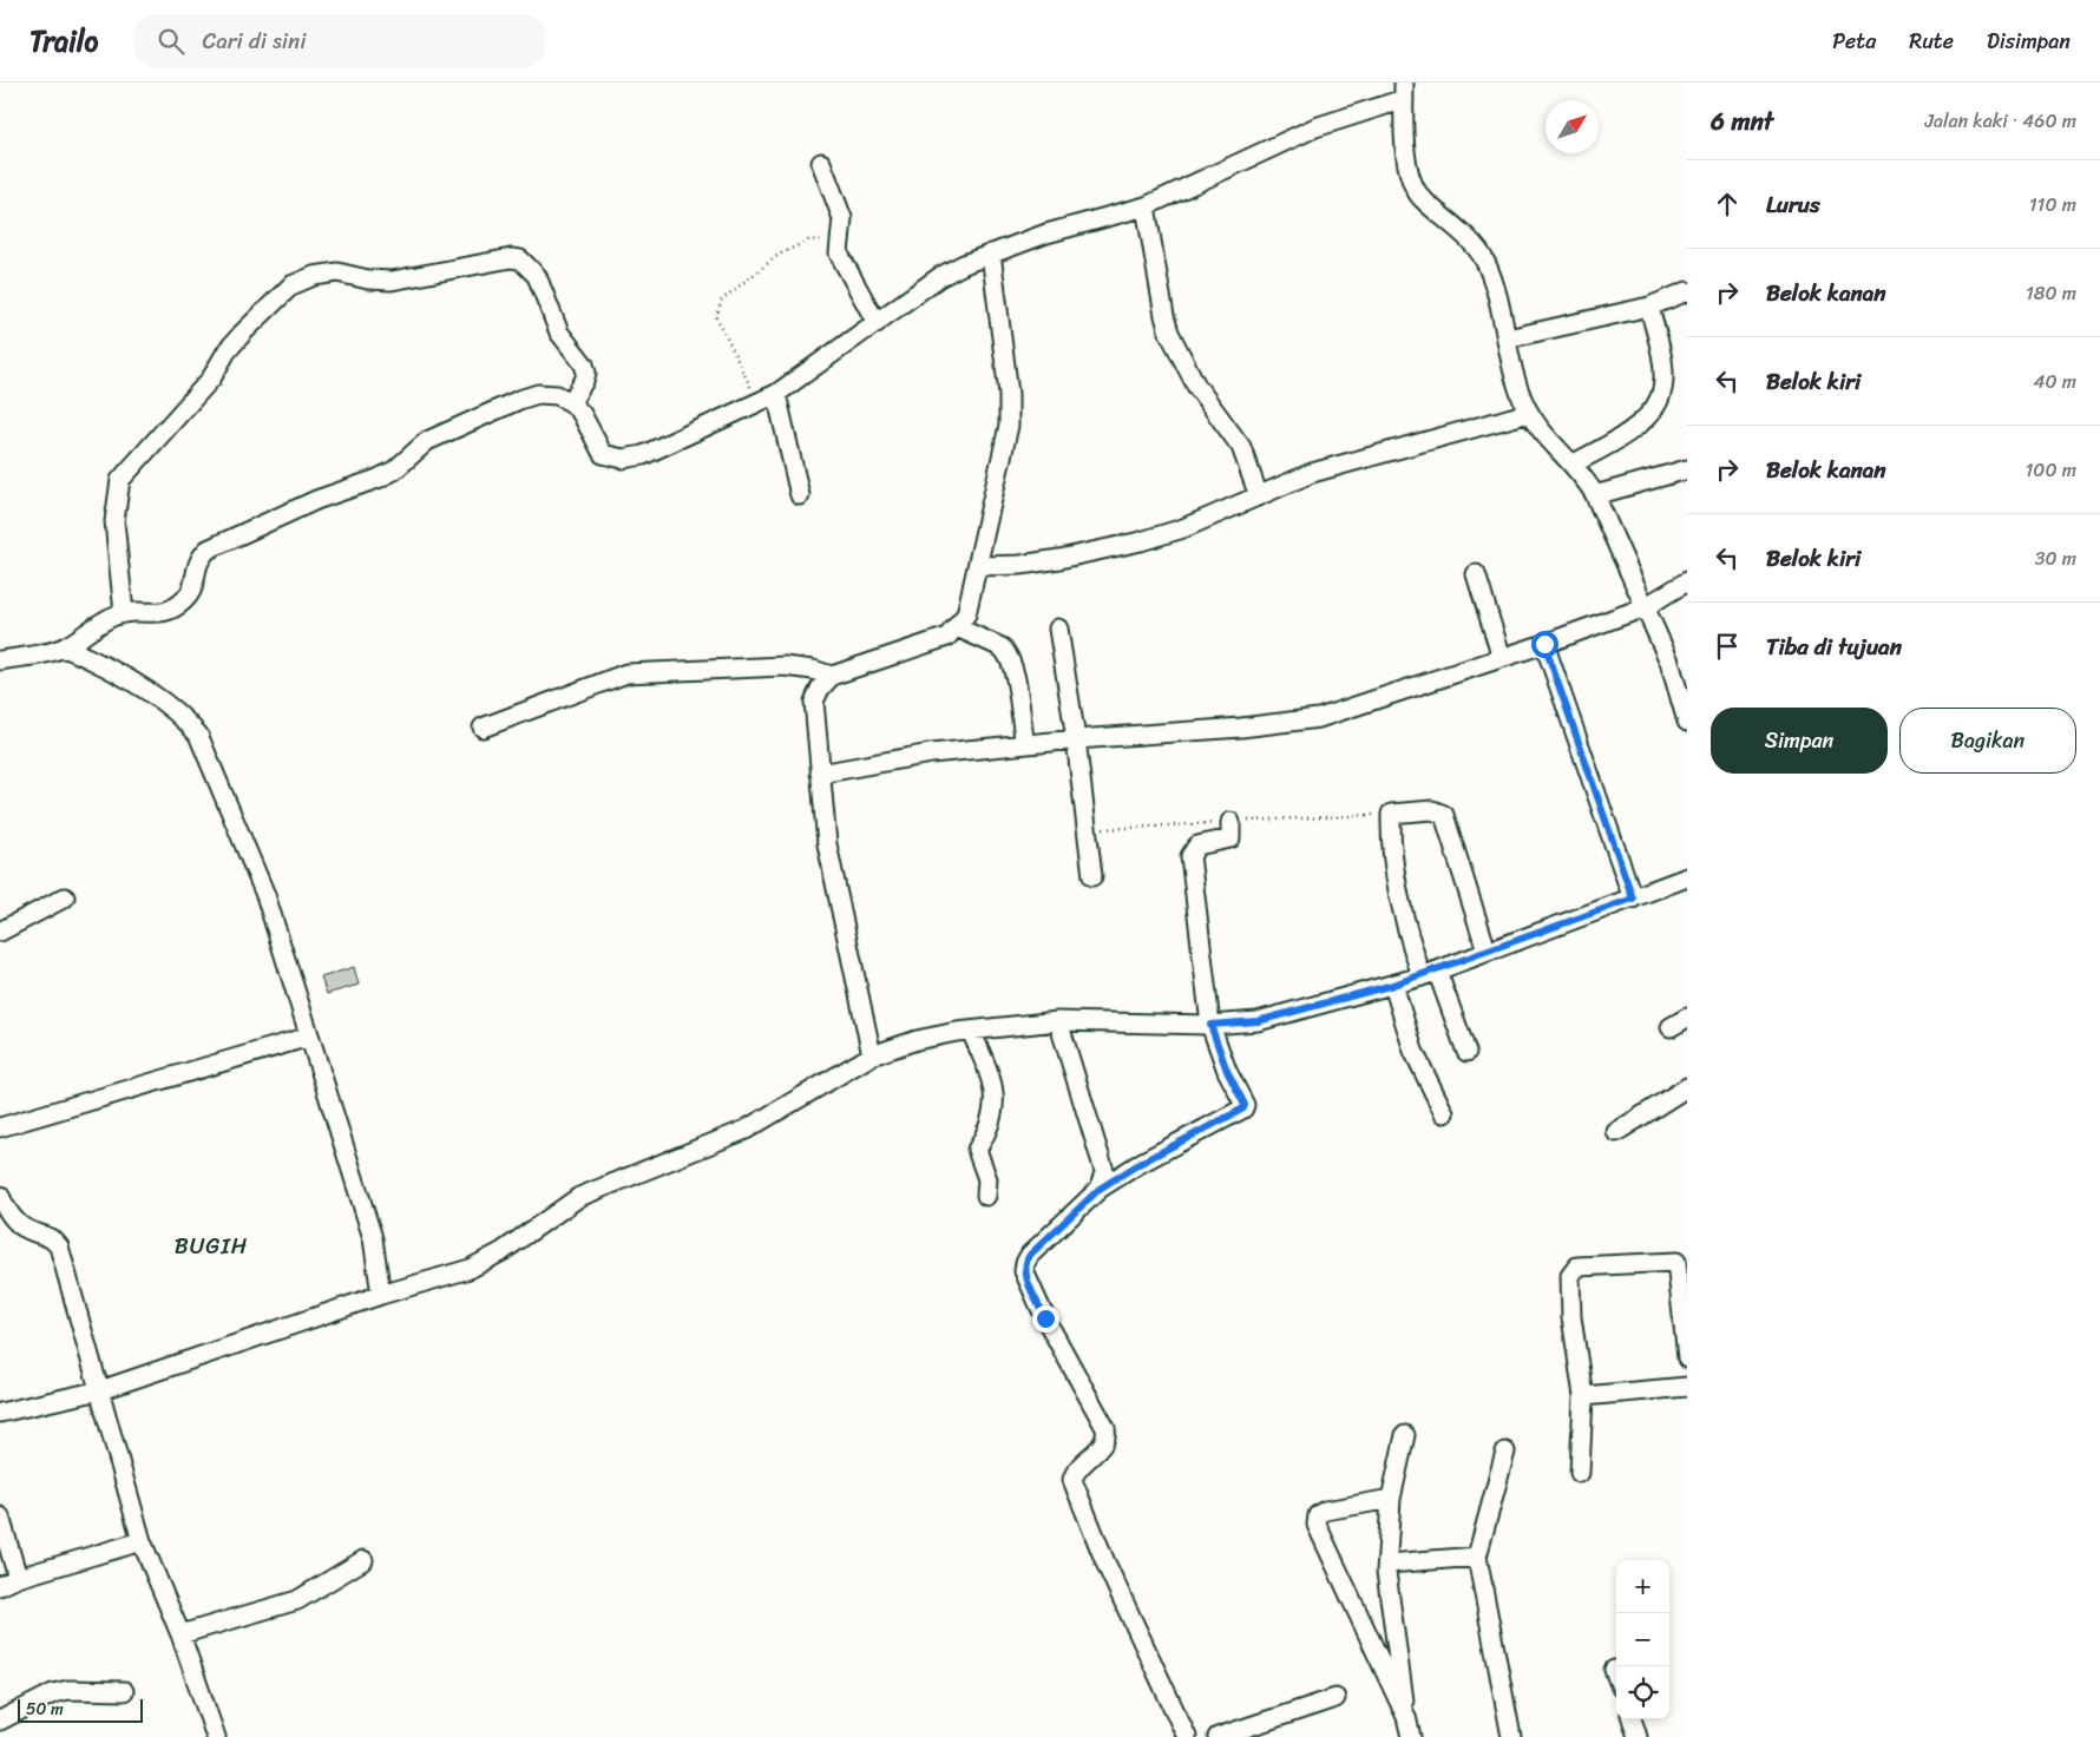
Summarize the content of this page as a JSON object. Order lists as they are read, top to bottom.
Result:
{
  "districts": ["BUGIH"],
  "scale_bar": "50 m",
  "north": "top right",
  "page": {
    "header": "Trailo",
    "search": "Cari di sini",
    "nav": ["Peta", "Rute", "Disimpan"],
    "heading": ["6 mnt", "Jalan kaki · 460 m"],
    "list": [
      ["Lurus", "110 m"],
      ["Belok kanan", "180 m"],
      ["Belok kiri", "40 m"],
      ["Belok kanan", "100 m"],
      ["Belok kiri", "30 m"],
      "Tiba di tujuan"
    ],
    "buttons": ["Simpan", "Bagikan"],
    "map_buttons": ["+", "−"],
    "scale": "50 m"
  }
}
